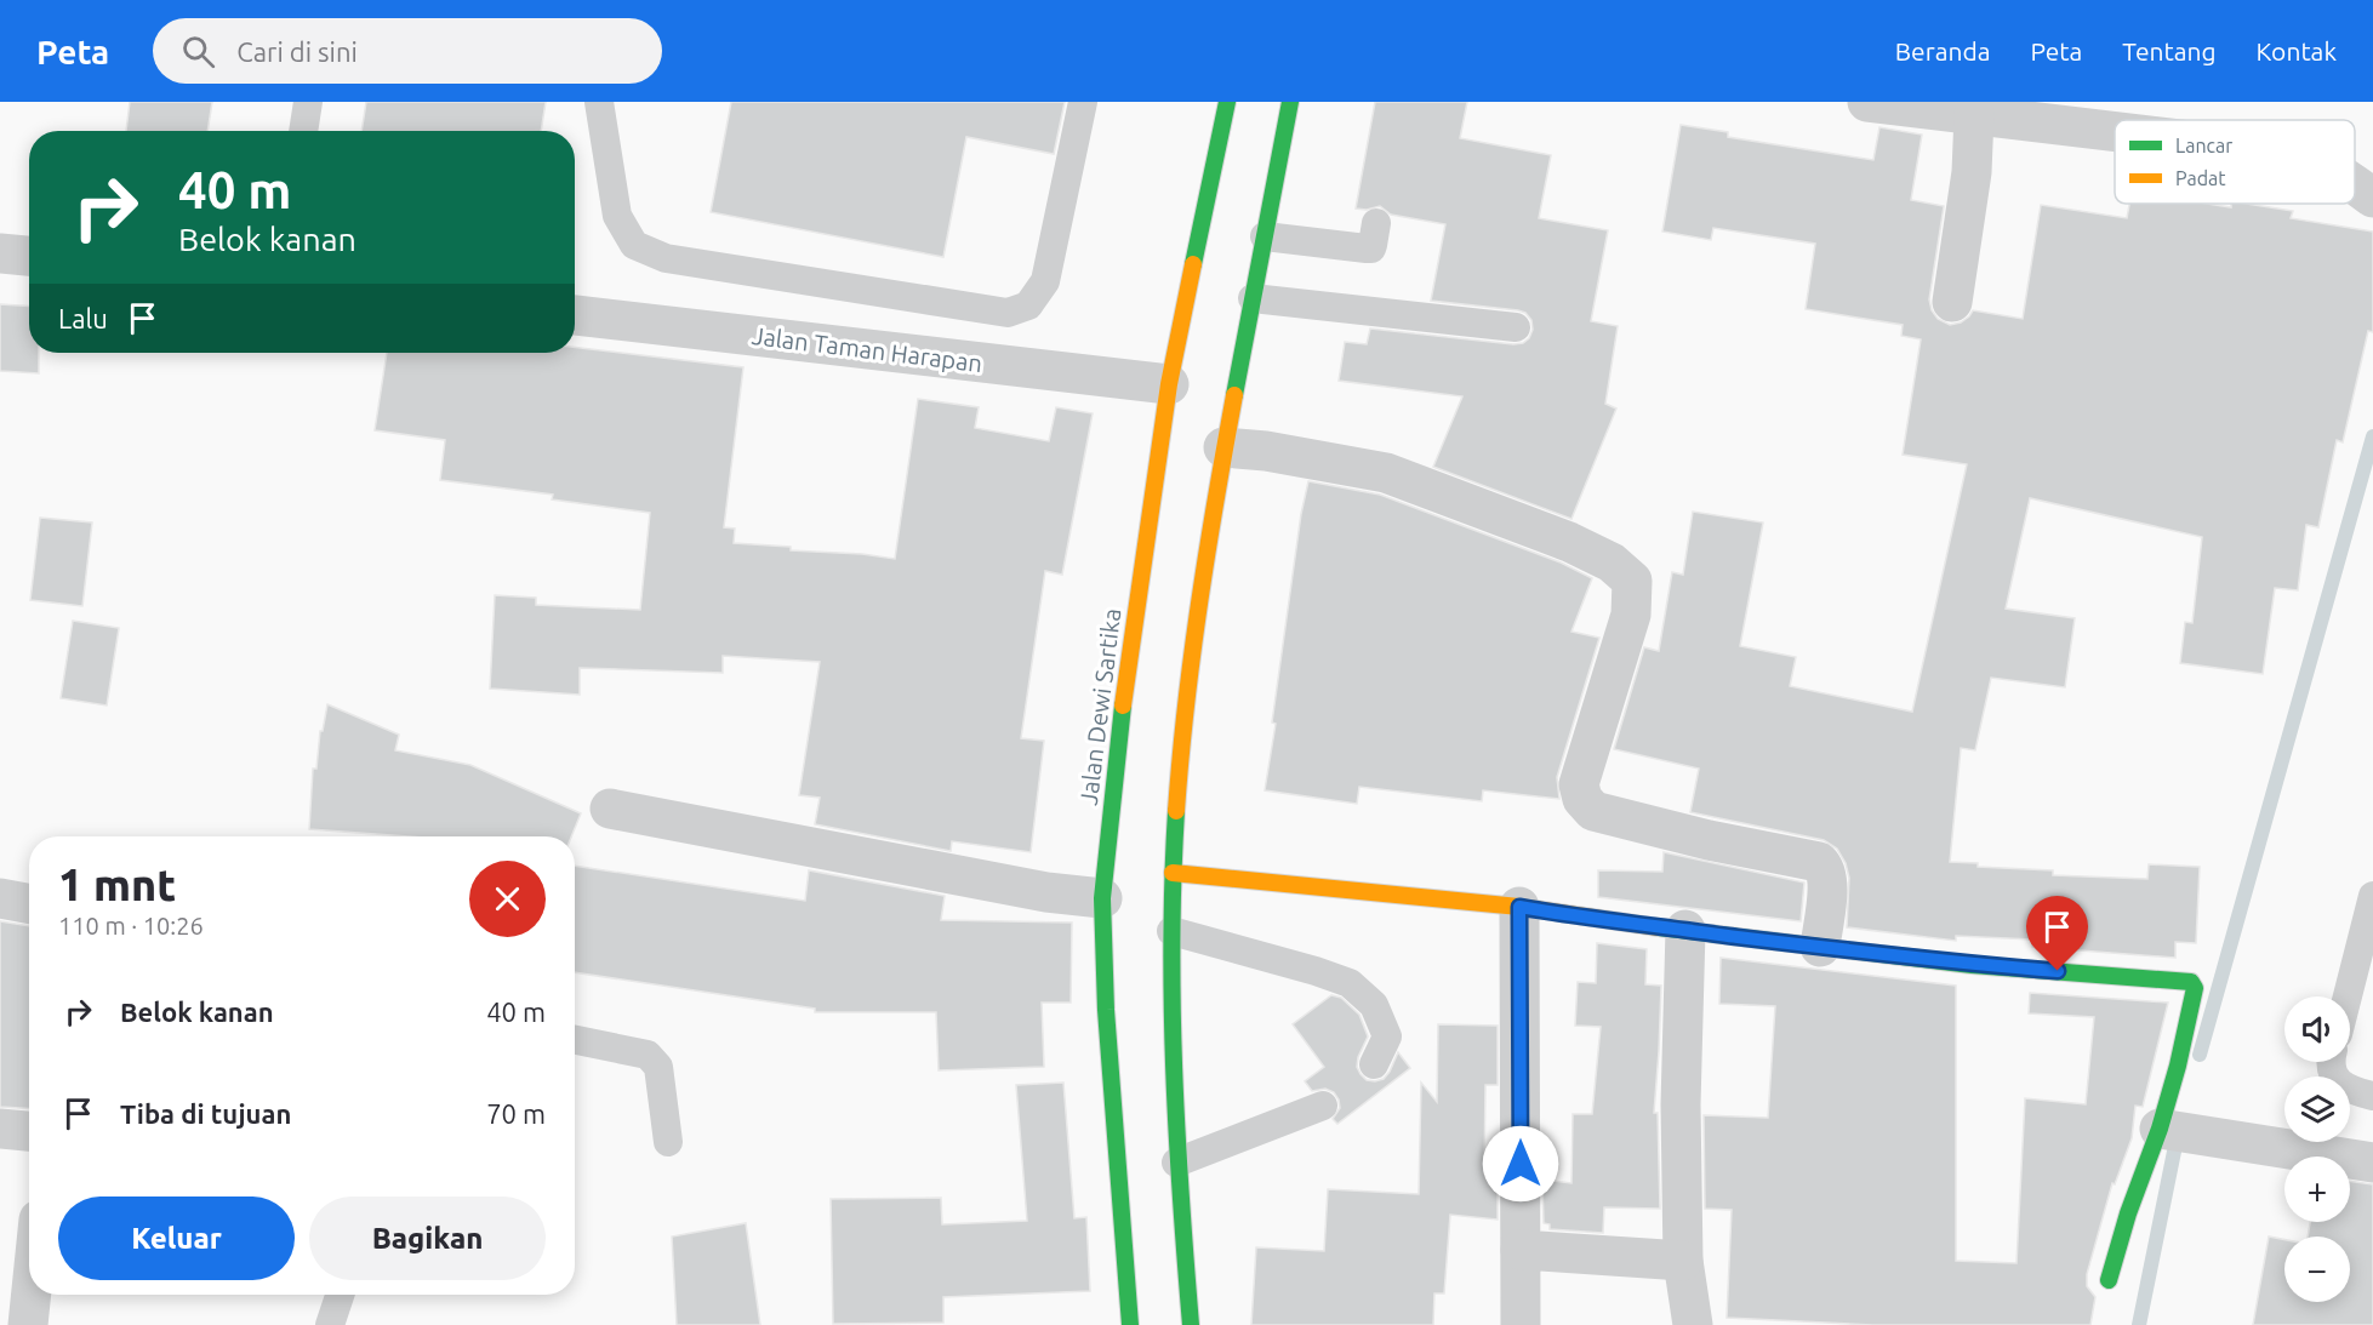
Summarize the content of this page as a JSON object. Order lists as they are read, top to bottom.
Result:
{
  "streets": {
    "main road": ["Jalan Dewi Sartika"],
    "street": ["Jalan Taman Harapan"]
  },
  "crossings": [
    ["Jalan Taman Harapan", "Jalan Dewi Sartika"]
  ],
  "legend": ["Lancar", "Padat"],
  "page": {
    "header": "Peta",
    "search": "Cari di sini",
    "nav": [
      "Beranda",
      "Peta",
      "Tentang",
      "Kontak"
    ],
    "turn": ["40 m", "Belok kanan"],
    "then": "Lalu",
    "heading": ["1 mnt", "110 m · 10:26"],
    "list": [
      {
        "name": "Belok kanan",
        "value": "40 m"
      },
      {
        "name": "Tiba di tujuan",
        "value": "70 m"
      }
    ],
    "map_buttons": ["+", "−"],
    "buttons": ["Keluar", "Bagikan"]
  }
}
